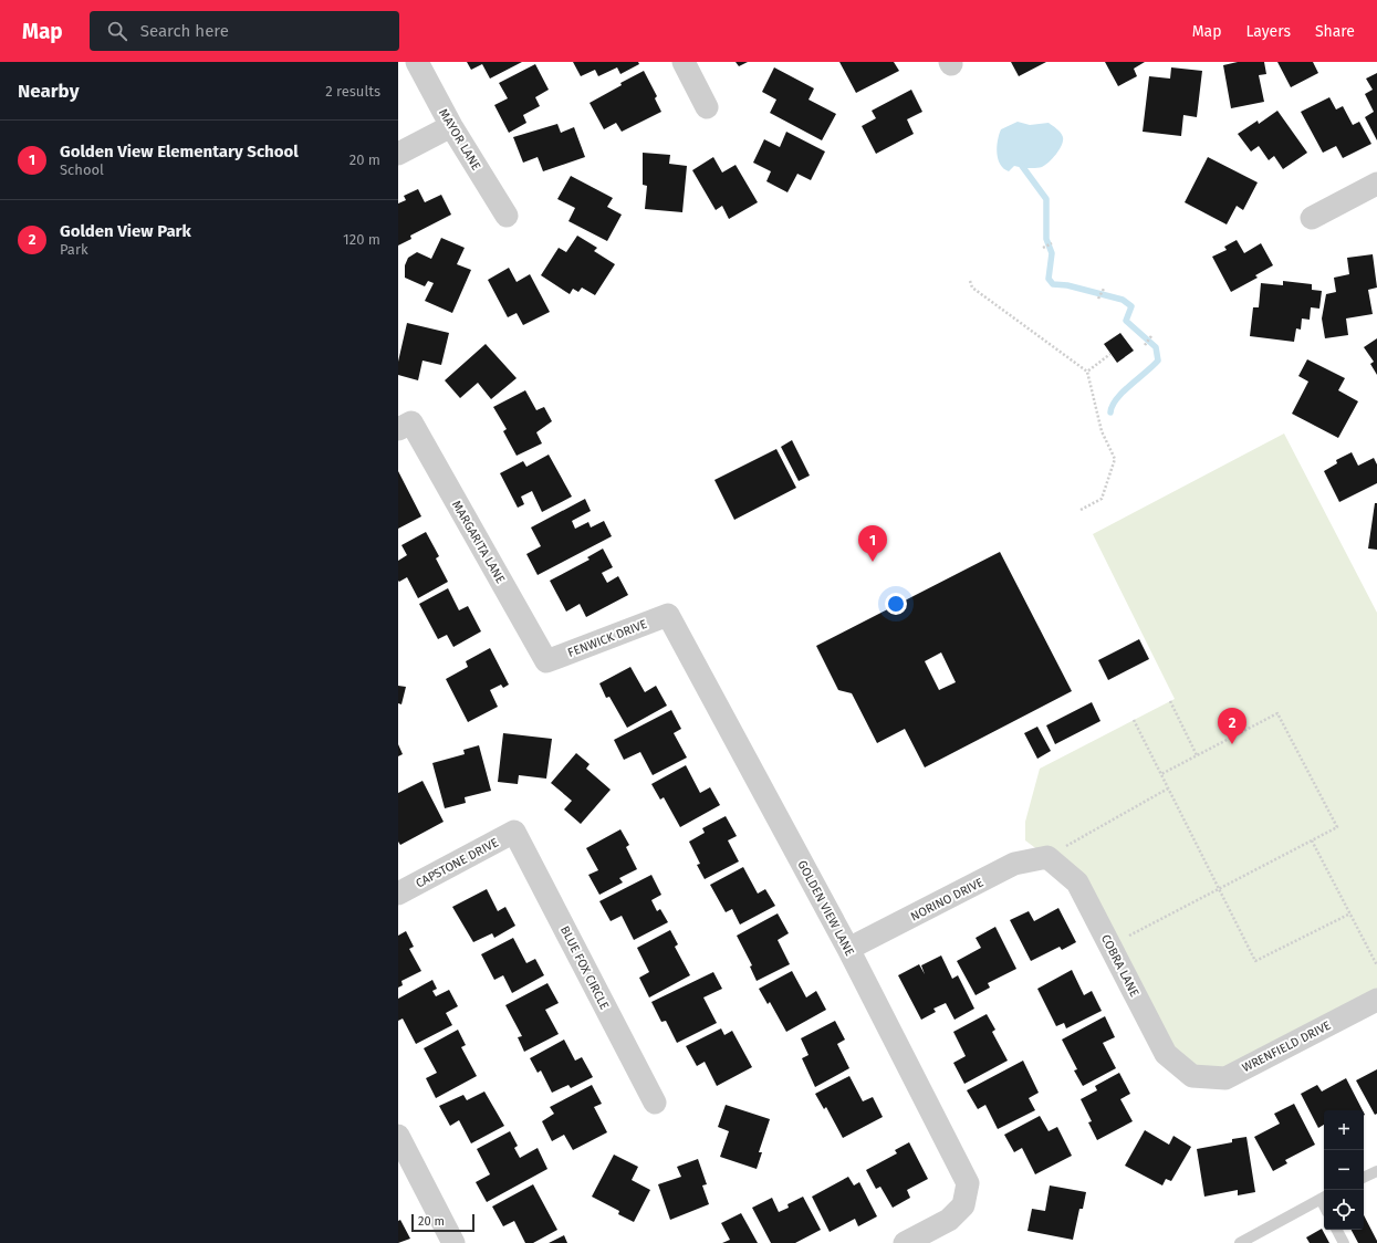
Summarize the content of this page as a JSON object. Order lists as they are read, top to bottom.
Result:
{
  "streets": {
    "street": [
      "MAYOR LANE",
      "MARGARITA LANE",
      "FENWICK DRIVE",
      "CAPSTONE DRIVE",
      "NORINO DRIVE",
      "GOLDEN VIEW LANE",
      "COBRA LANE",
      "BLUE FOX CIRCLE",
      "WRENFIELD DRIVE"
    ]
  },
  "crossings": [
    ["MARGARITA LANE", "FENWICK DRIVE"],
    ["FENWICK DRIVE", "GOLDEN VIEW LANE"],
    ["CAPSTONE DRIVE", "BLUE FOX CIRCLE"],
    ["NORINO DRIVE", "GOLDEN VIEW LANE"],
    ["NORINO DRIVE", "COBRA LANE"],
    ["COBRA LANE", "WRENFIELD DRIVE"]
  ],
  "scale_bar": "20 m",
  "page": {
    "header": "Map",
    "search": "Search here",
    "nav": ["Map", "Layers", "Share"],
    "heading": ["Nearby", "2 results"],
    "list": [
      {
        "mark": "1",
        "name": "Golden View Elementary School",
        "note": "School",
        "value": "20 m"
      },
      {
        "mark": "2",
        "name": "Golden View Park",
        "note": "Park",
        "value": "120 m"
      }
    ],
    "pins": ["1", "2"],
    "map_buttons": ["+", "−"],
    "scale": "20 m"
  }
}
